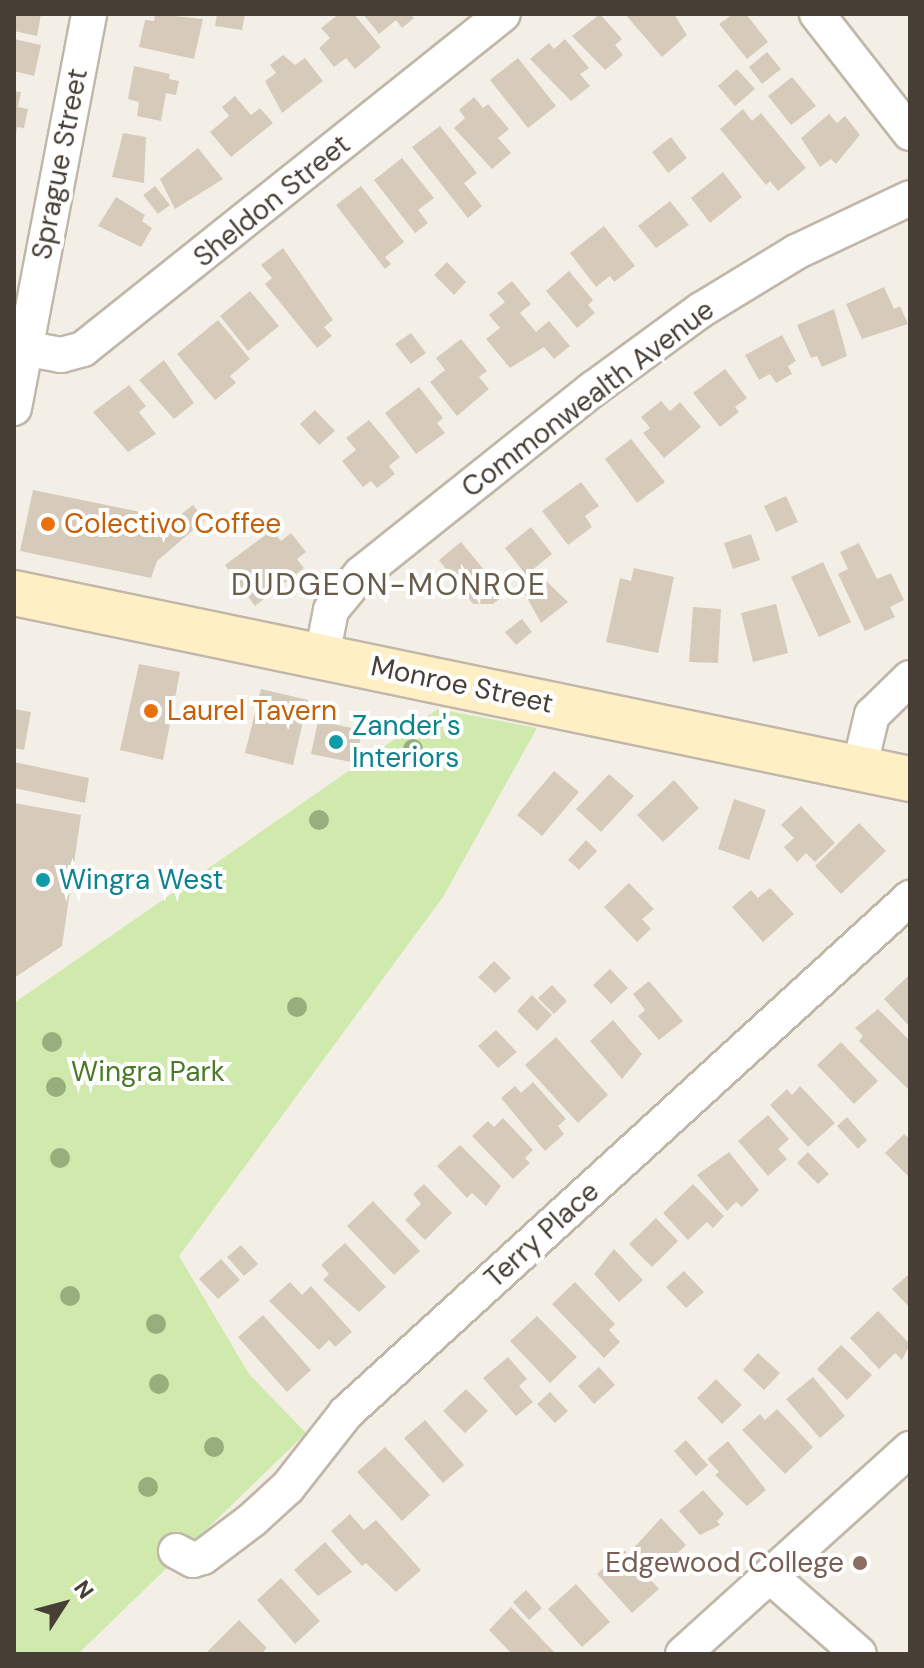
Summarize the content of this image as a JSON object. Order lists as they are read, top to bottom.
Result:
{
  "streets": {
    "main road": ["Monroe Street"],
    "street": [
      "Sprague Street",
      "Sheldon Street",
      "Commonwealth Avenue",
      "Terry Place"
    ]
  },
  "crossings": [
    ["Sprague Street", "Sheldon Street"],
    ["Commonwealth Avenue", "Monroe Street"]
  ],
  "districts": ["DUDGEON-MONROE"],
  "parks": ["Wingra Park"],
  "places": [
    "Colectivo Coffee",
    "Laurel Tavern",
    "Zander's Interiors",
    "Wingra West",
    "Edgewood College"
  ],
  "north": "top right"
}
